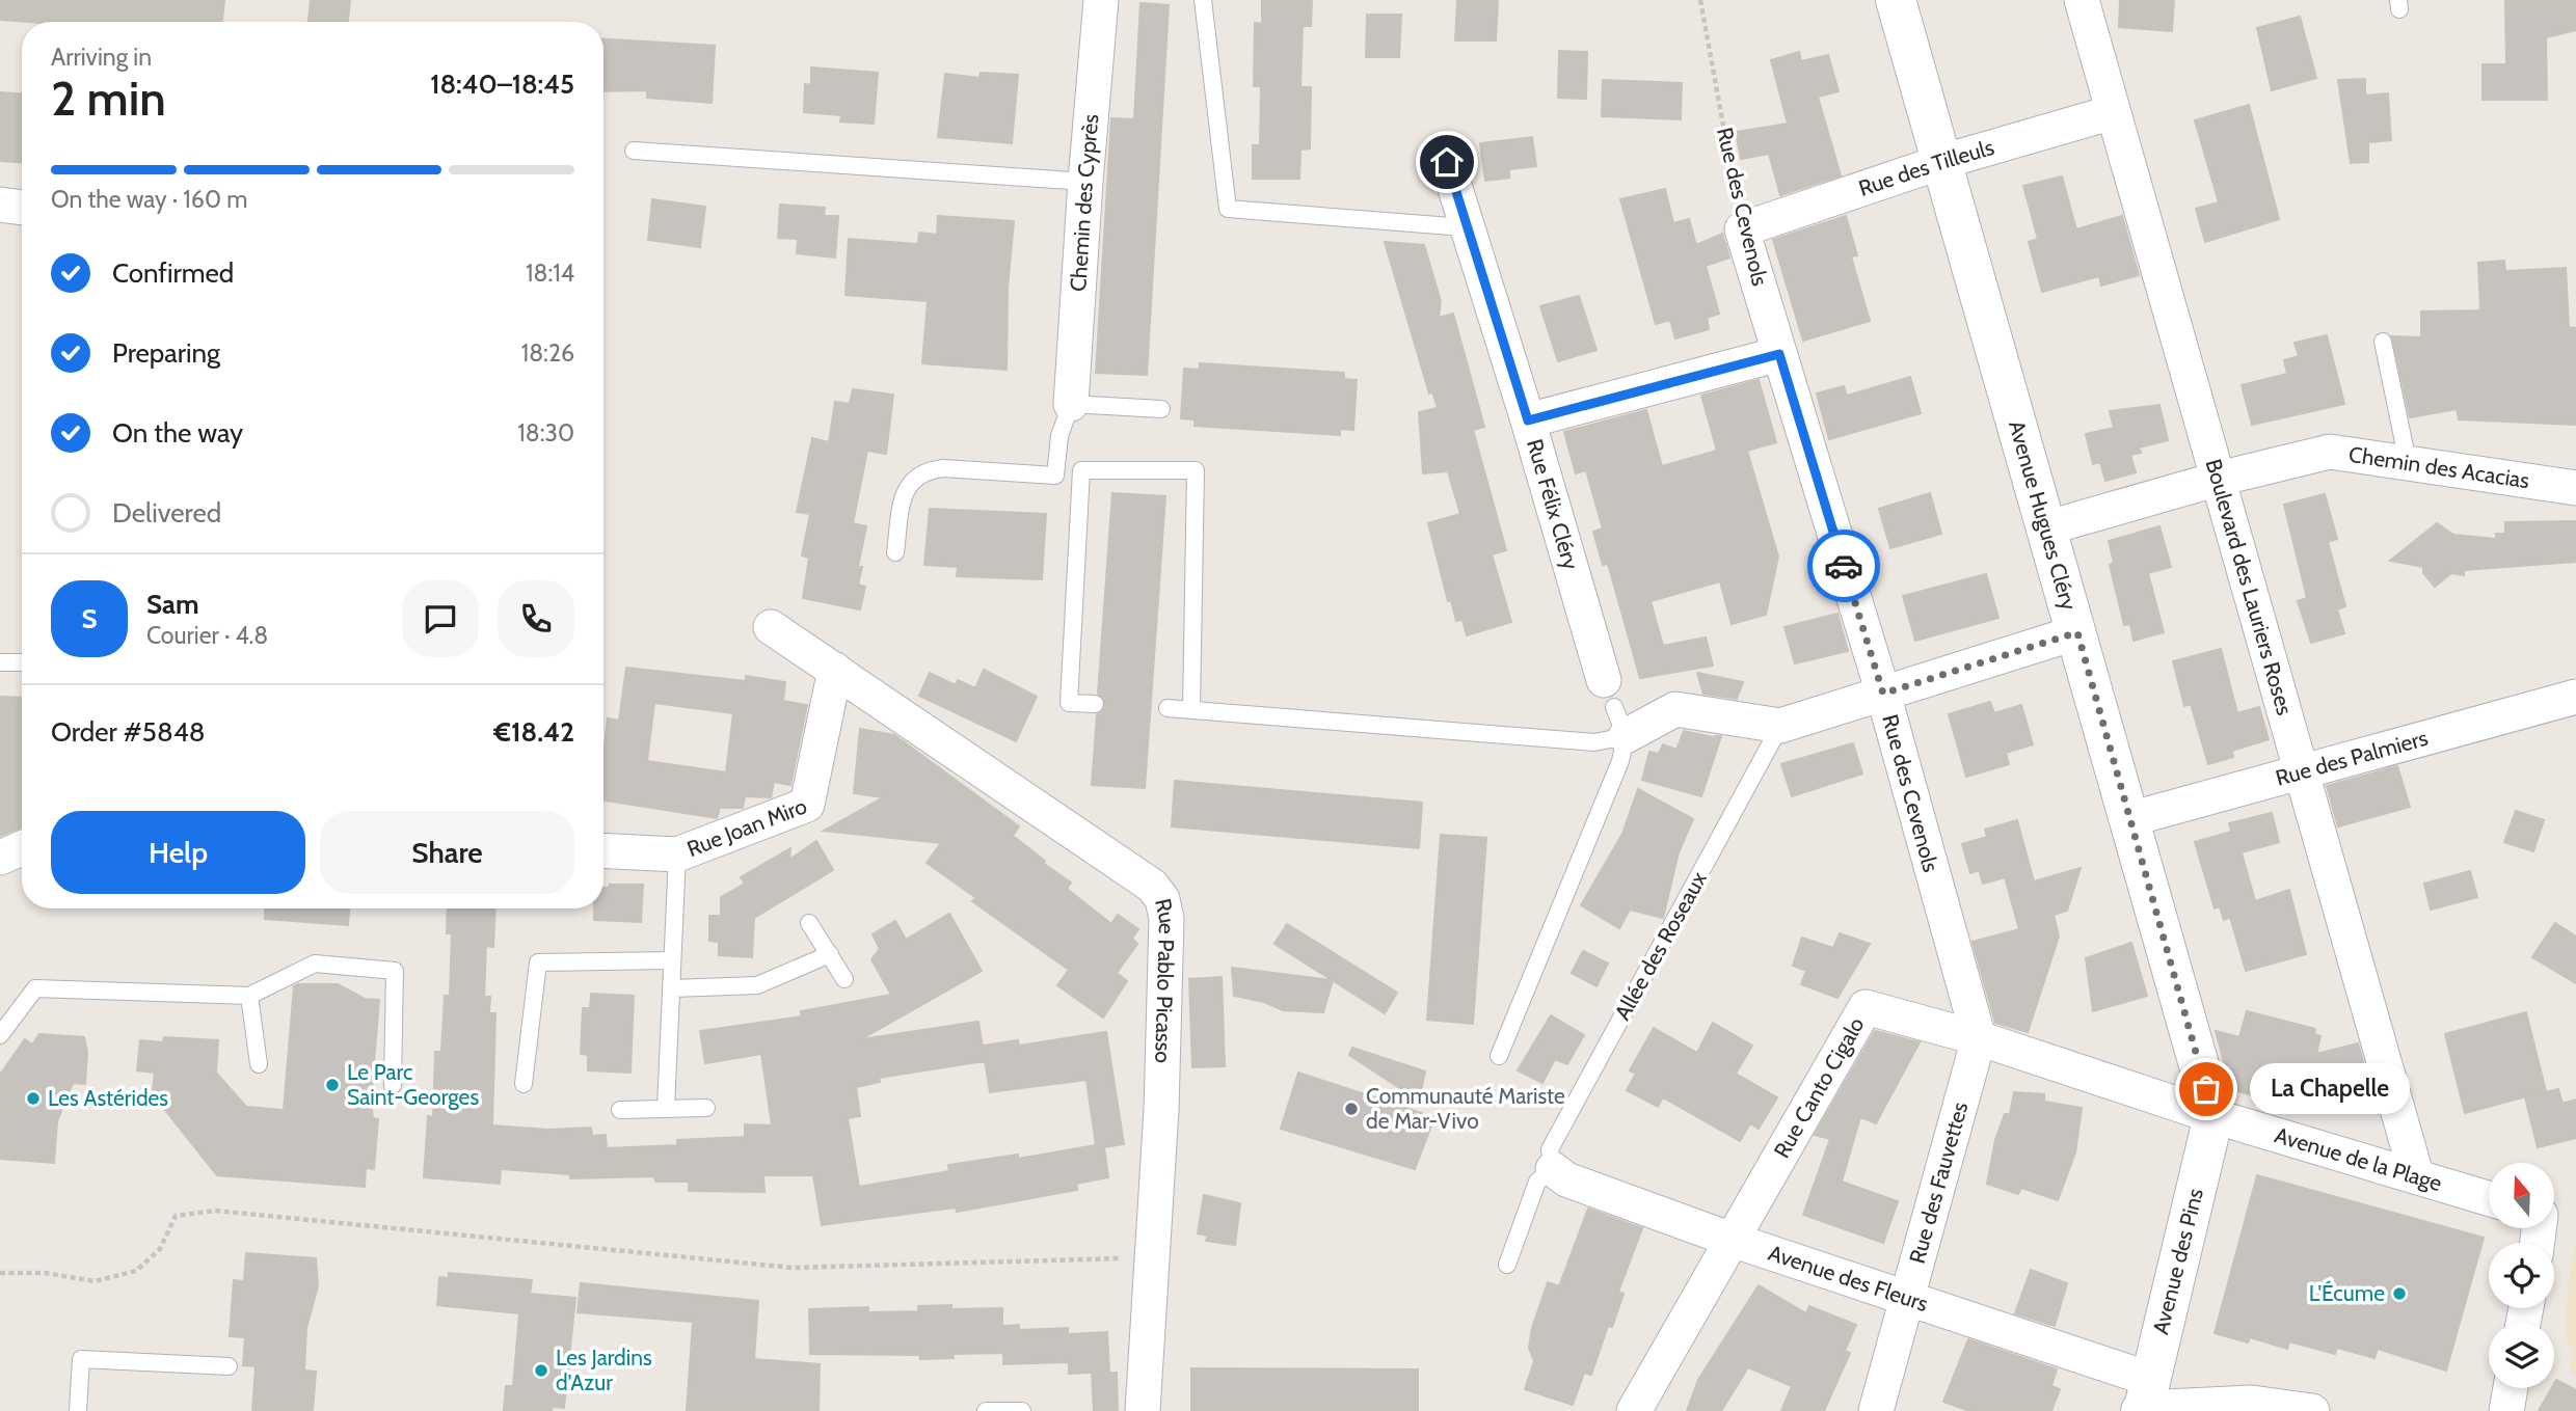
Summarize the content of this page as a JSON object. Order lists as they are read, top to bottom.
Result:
{
  "streets": {
    "street": [
      "Rue des Tilleuls",
      "Chemin des Cyprès",
      "Rue des Cevenols",
      "Chemin des Acacias",
      "Rue Félix Cléry",
      "Avenue Hugues Cléry",
      "Boulevard des Lauriers Roses",
      "Rue des Palmiers",
      "Rue Joan Miro",
      "Rue Pablo Picasso",
      "Rue Canto Cigalo",
      "Avenue de la Plage",
      "Rue des Fauvettes",
      "Avenue des Pins",
      "Avenue des Fleurs"
    ],
    "lane": ["Allée des Roseaux"]
  },
  "crossings": [
    ["Rue des Tilleuls", "Rue des Cevenols"],
    ["Rue des Tilleuls", "Avenue Hugues Cléry"],
    ["Rue des Tilleuls", "Boulevard des Lauriers Roses"],
    ["Rue des Cevenols", "Rue Canto Cigalo"],
    ["Rue des Cevenols", "Rue des Fauvettes"],
    ["Chemin des Acacias", "Avenue Hugues Cléry"],
    ["Chemin des Acacias", "Boulevard des Lauriers Roses"],
    ["Avenue Hugues Cléry", "Rue des Palmiers"],
    ["Avenue Hugues Cléry", "Rue Canto Cigalo"],
    ["Avenue Hugues Cléry", "Avenue de la Plage"],
    ["Avenue Hugues Cléry", "Avenue des Pins"],
    ["Boulevard des Lauriers Roses", "Rue des Palmiers"],
    ["Boulevard des Lauriers Roses", "Avenue de la Plage"],
    ["Rue Joan Miro", "Rue Pablo Picasso"],
    ["Allée des Roseaux", "Avenue des Fleurs"],
    ["Rue Canto Cigalo", "Avenue de la Plage"],
    ["Rue Canto Cigalo", "Rue des Fauvettes"],
    ["Rue Canto Cigalo", "Avenue des Pins"],
    ["Rue Canto Cigalo", "Avenue des Fleurs"],
    ["Avenue de la Plage", "Avenue des Pins"],
    ["Rue des Fauvettes", "Avenue des Fleurs"],
    ["Avenue des Pins", "Avenue des Fleurs"]
  ],
  "places": [
    "Le Parc Saint-Georges",
    "La Chapelle",
    "Les Astérides",
    "Communauté Mariste de Mar-Vivo",
    "L'Écume",
    "Les Jardins d'Azur"
  ],
  "north": "top",
  "page": {
    "heading": ["2 min", "Arriving in", "18:40–18:45"],
    "panel": [
      "Sam",
      "Courier · 4.8",
      "Order #5848",
      "€18.42"
    ],
    "bar": "On the way · 160 m",
    "list": [
      ["Confirmed", "18:14"],
      ["Preparing", "18:26"],
      ["On the way", "18:30"],
      "Delivered"
    ],
    "round": "S",
    "buttons": ["Help", "Share"],
    "bubble": "La Chapelle"
  }
}
